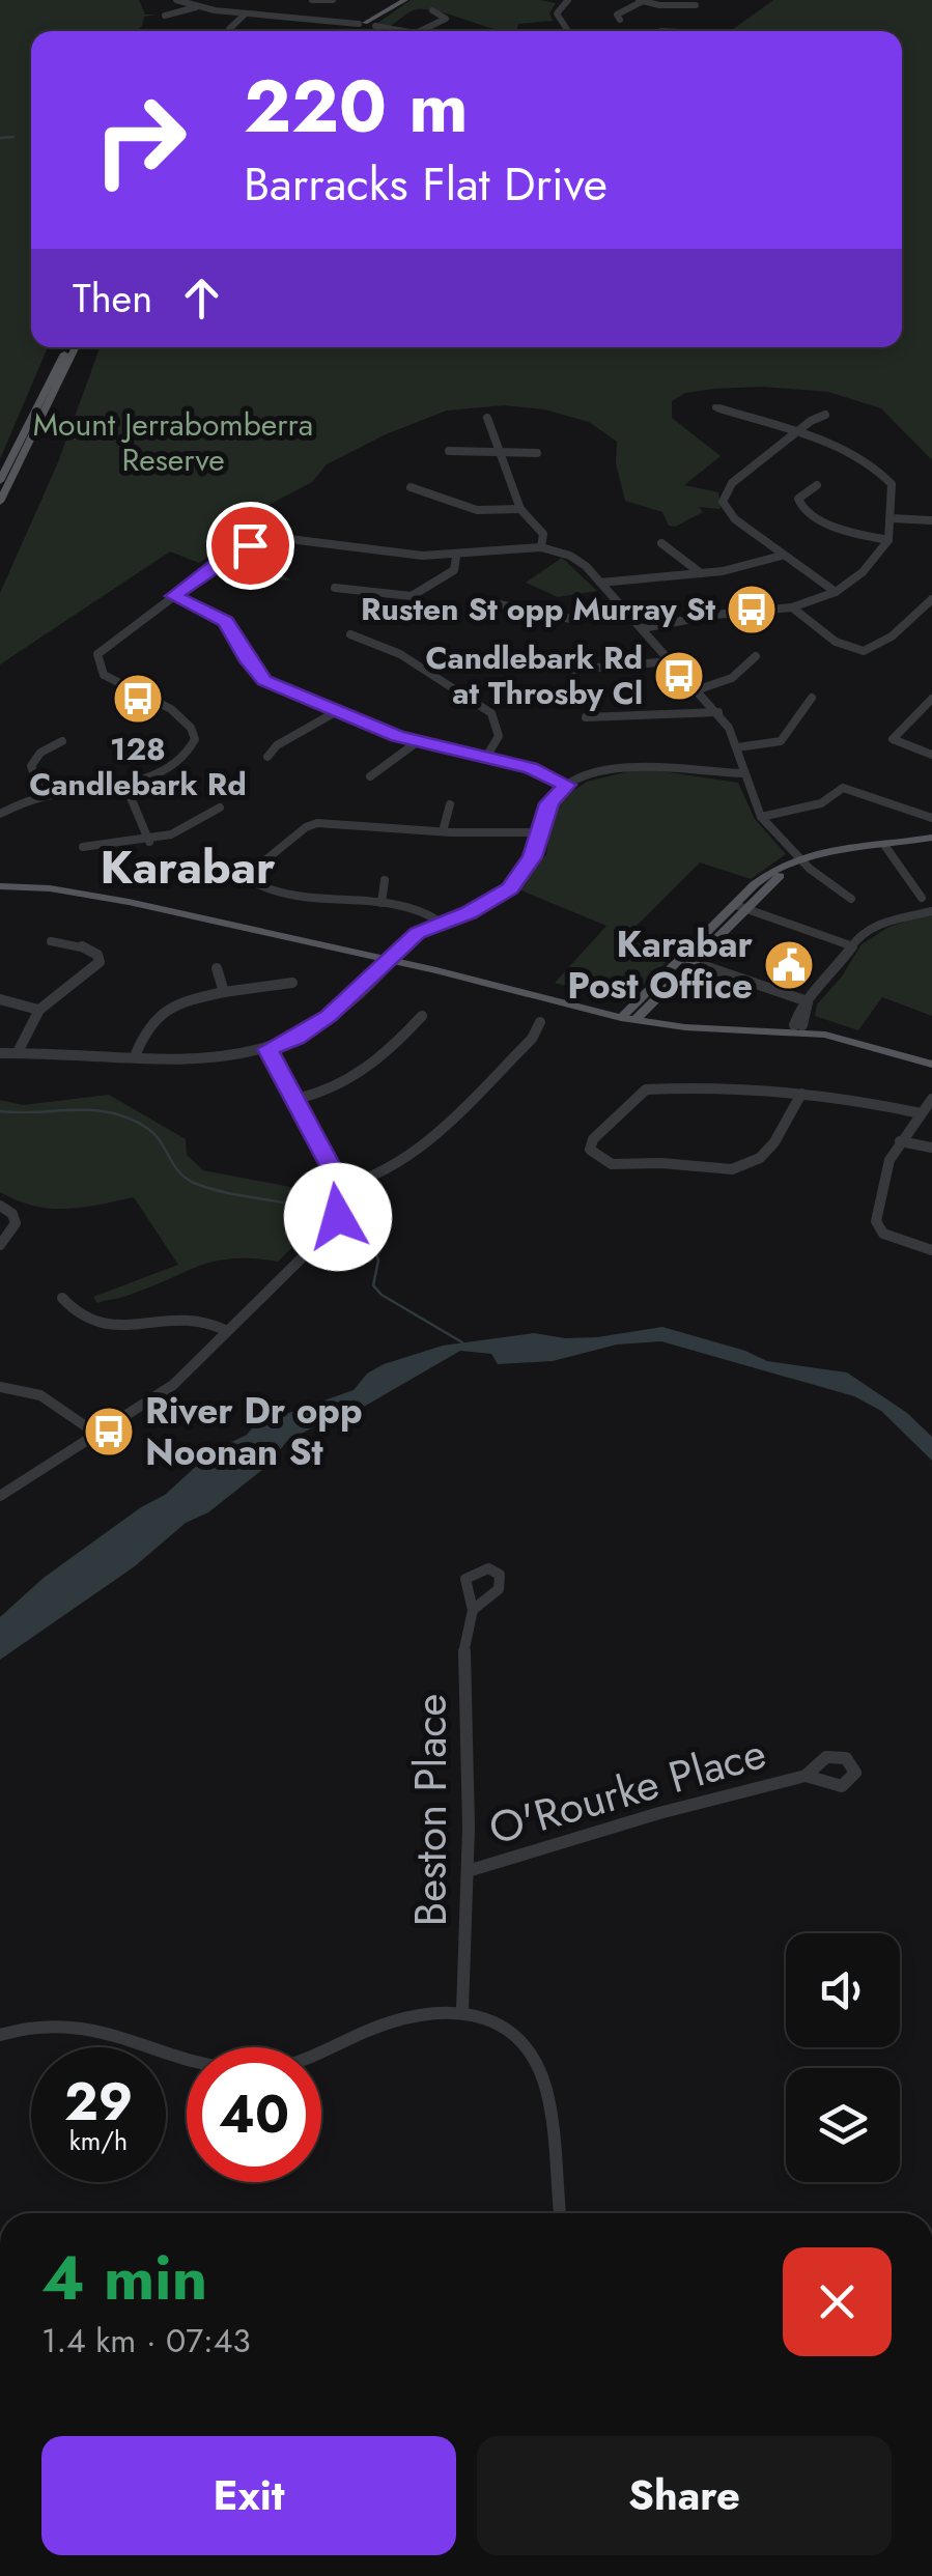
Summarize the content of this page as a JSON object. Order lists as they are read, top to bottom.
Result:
{
  "streets": {
    "street": ["O'Rourke Place", "Beston Place"]
  },
  "crossings": [
    ["O'Rourke Place", "Beston Place"]
  ],
  "districts": ["Karabar"],
  "parks": ["Mount Jerrabomberra Reserve"],
  "places": {
    "bus stop": [
      "Rusten St opp Murray St",
      "Candlebark Rd at Throsby Cl",
      "128 Candlebark Rd",
      "River Dr opp Noonan St"
    ],
    "public building": ["Karabar Post Office"]
  },
  "page": {
    "turn": ["220 m", "Barracks Flat Drive"],
    "then": "Then",
    "speed": "29 km/h",
    "limit": "40",
    "heading": ["4 min", "1.4 km · 07:43"],
    "buttons": ["Exit", "Share"]
  }
}
